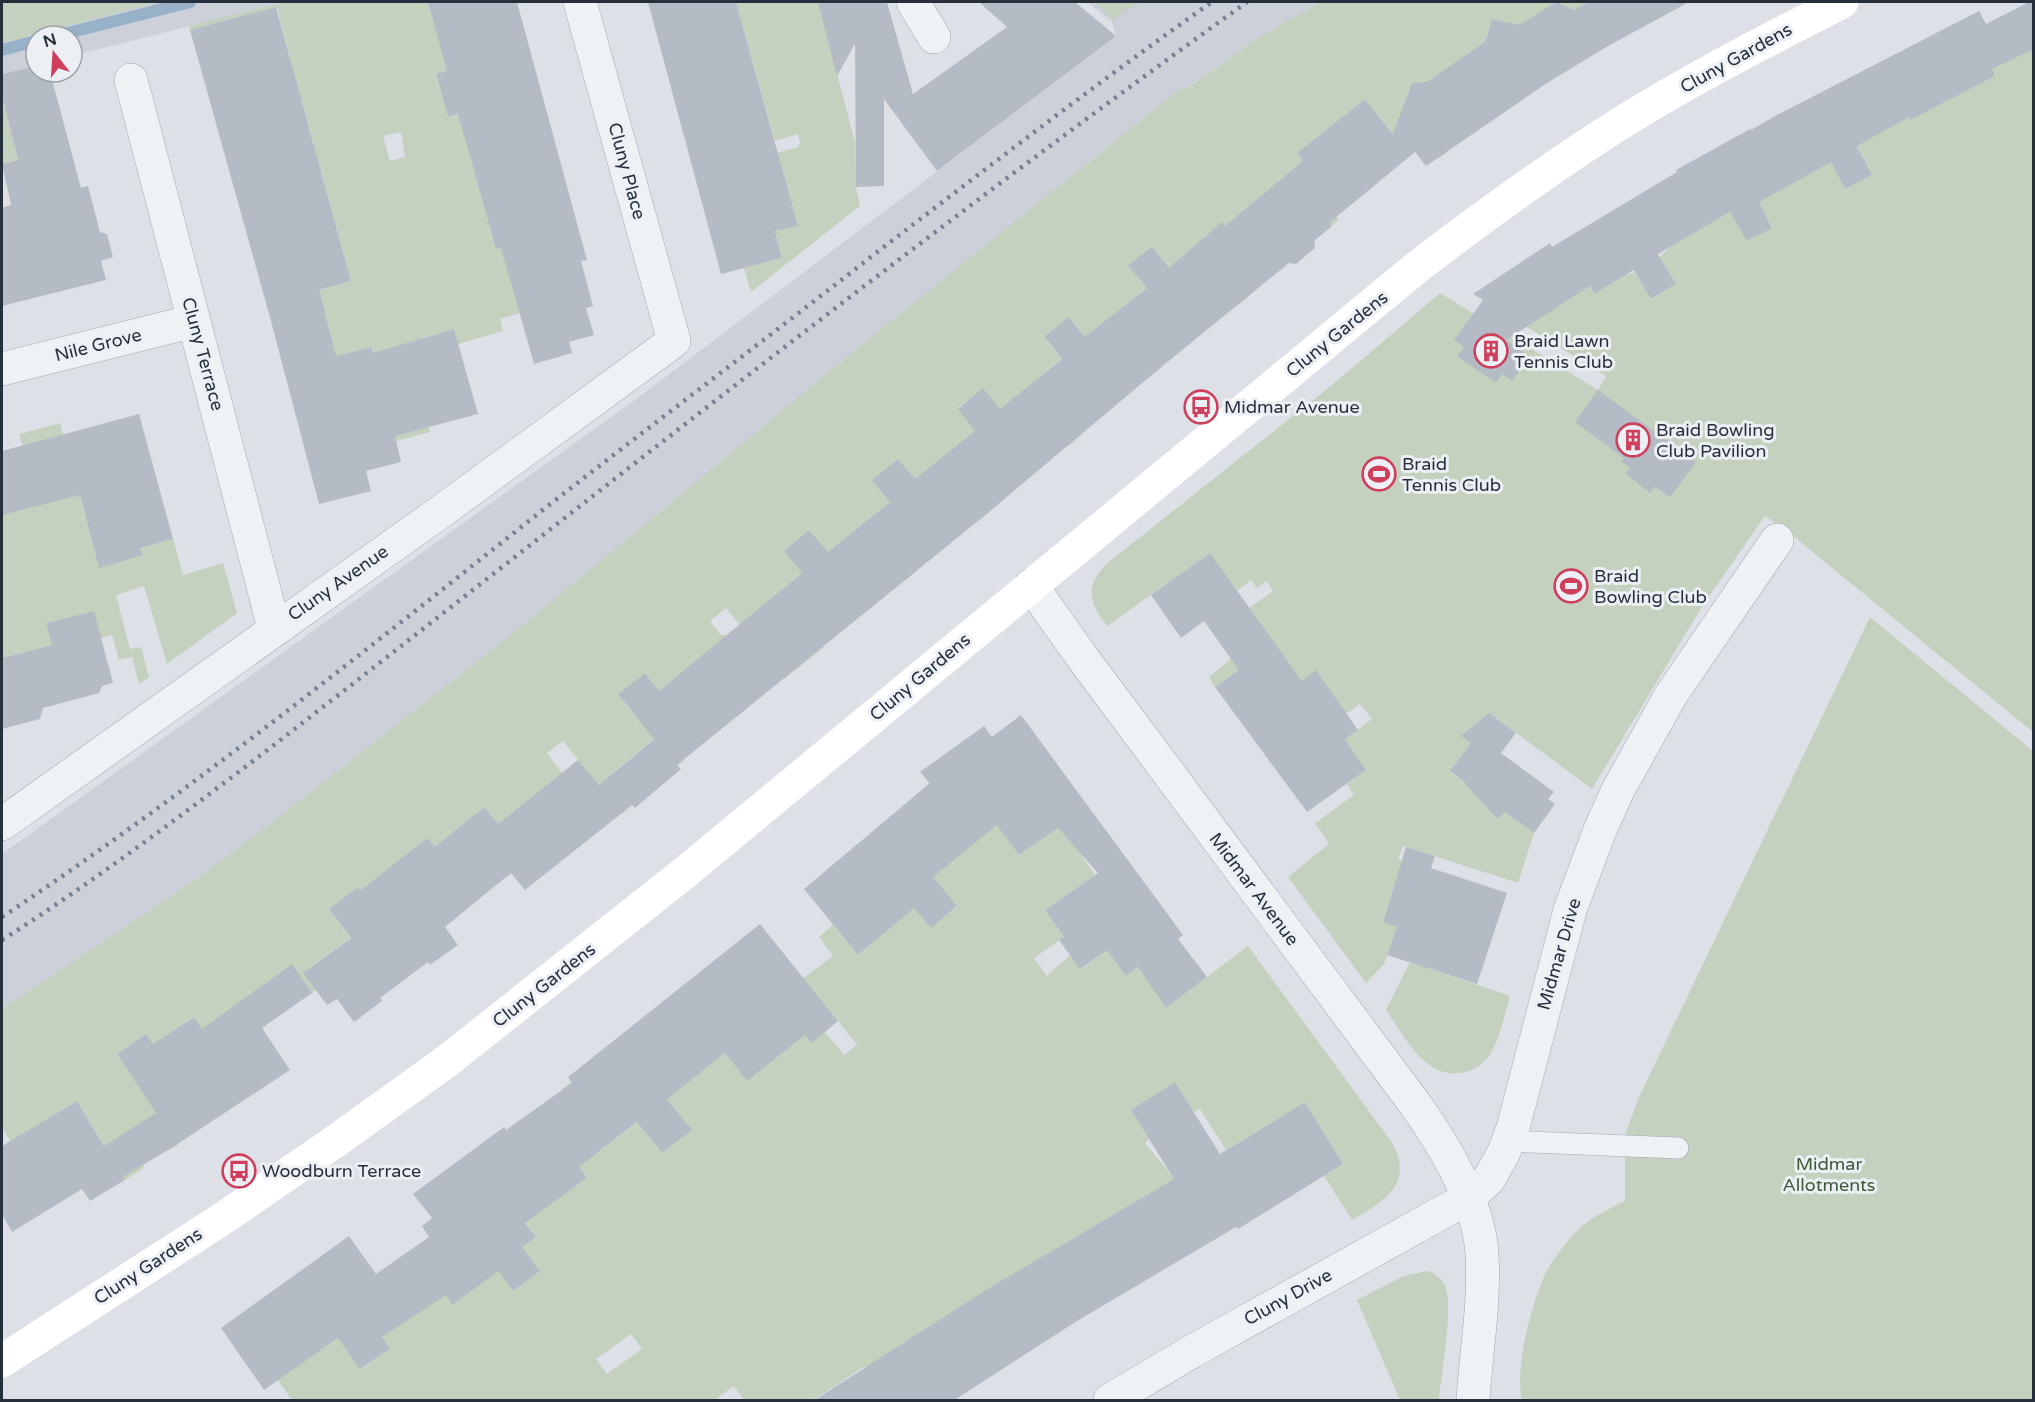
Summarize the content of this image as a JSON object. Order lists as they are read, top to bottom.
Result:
{
  "streets": {
    "street": [
      "Cluny Gardens",
      "Cluny Place",
      "Nile Grove",
      "Cluny Terrace",
      "Cluny Avenue",
      "Midmar Avenue",
      "Midmar Drive",
      "Cluny Drive"
    ]
  },
  "crossings": [
    ["Cluny Gardens", "Midmar Avenue"],
    ["Cluny Place", "Cluny Avenue"],
    ["Nile Grove", "Cluny Terrace"],
    ["Cluny Terrace", "Cluny Avenue"],
    ["Midmar Avenue", "Midmar Drive"],
    ["Midmar Avenue", "Cluny Drive"],
    ["Midmar Drive", "Cluny Drive"]
  ],
  "parks": ["Midmar Allotments"],
  "places": {
    "building": ["Braid Lawn Tennis Club", "Braid Bowling Club Pavilion"],
    "bus stop": ["Midmar Avenue", "Woodburn Terrace"],
    "sports": ["Braid Tennis Club", "Braid Bowling Club"]
  },
  "north": "top"
}
